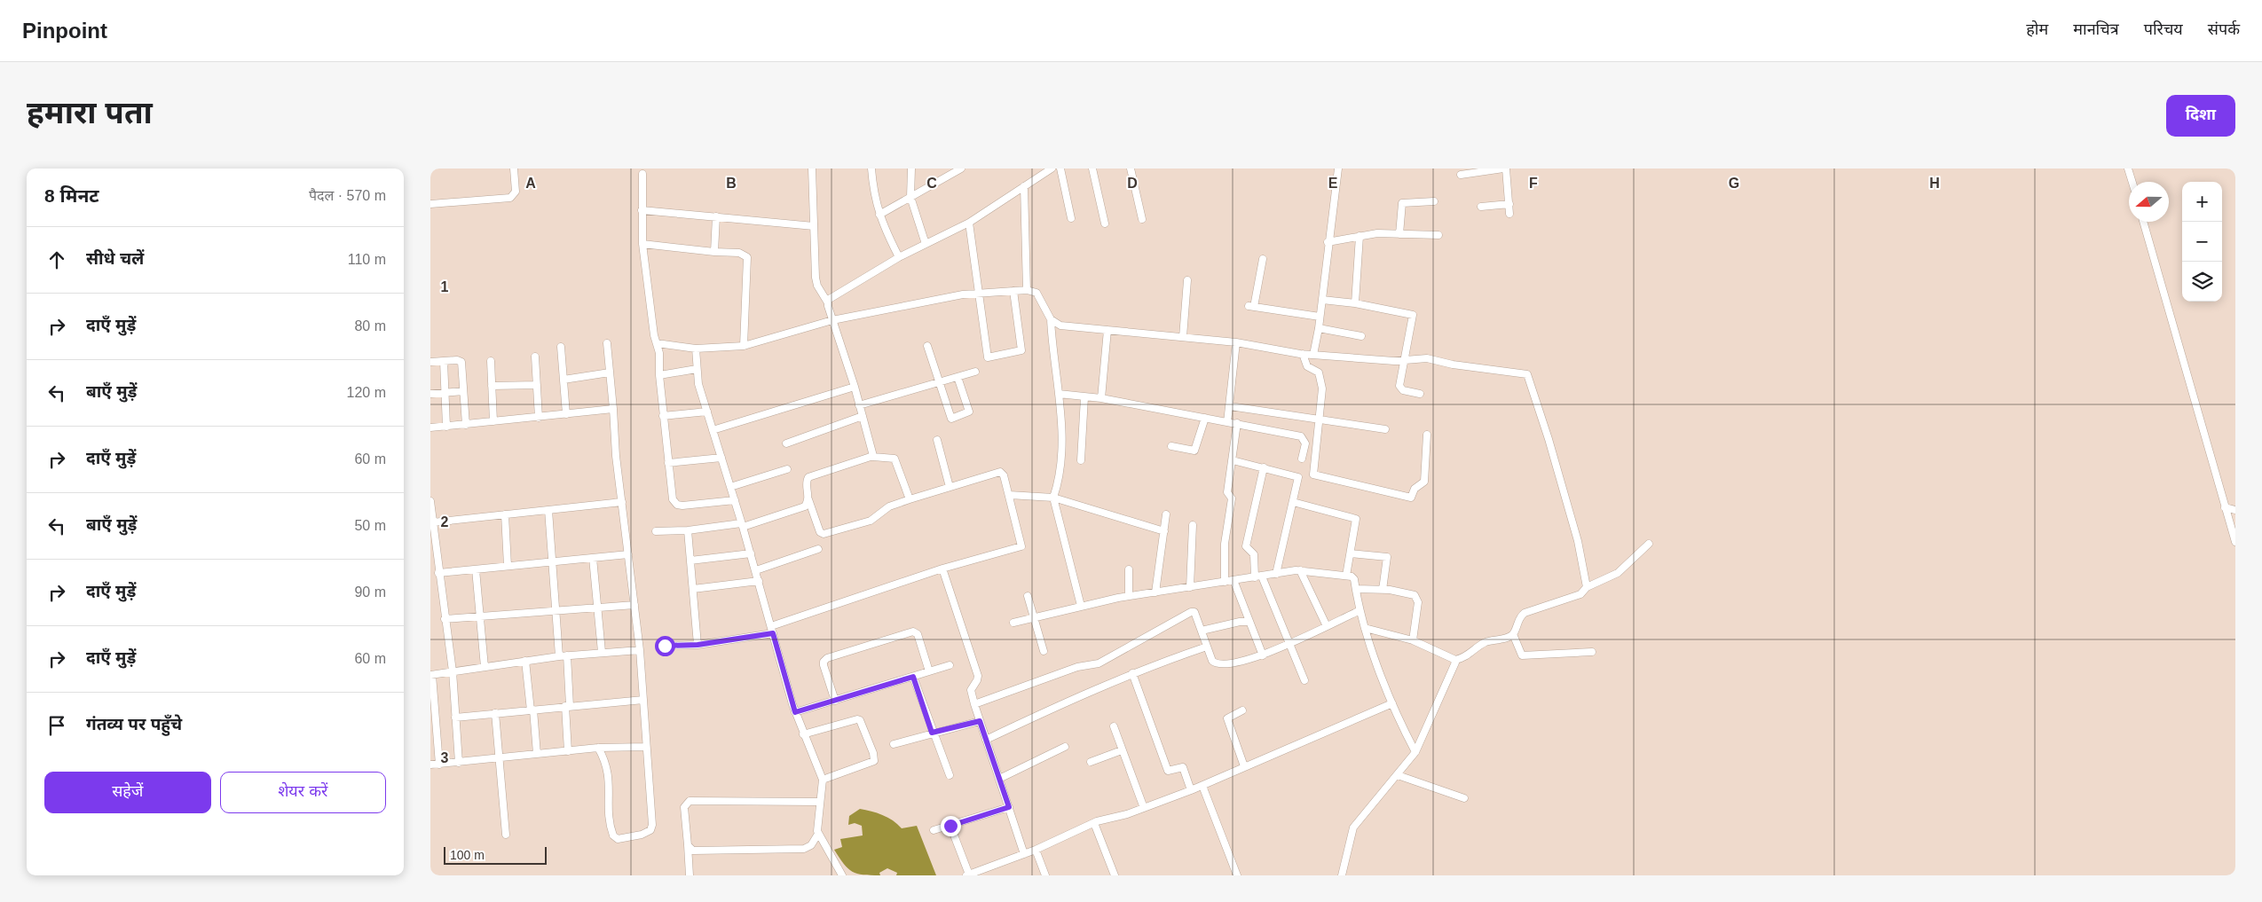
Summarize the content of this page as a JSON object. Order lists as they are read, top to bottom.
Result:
{
  "scale_bar": "100 m",
  "north": "left",
  "page": {
    "header": "Pinpoint",
    "nav": [
      "होम",
      "मानचित्र",
      "परिचय",
      "संपर्क"
    ],
    "title": "हमारा पता",
    "buttons": [
      "दिशा",
      ["सहेजें", "शेयर करें"]
    ],
    "heading": ["8 मिनट", "पैदल · 570 m"],
    "map_buttons": ["+", "−"],
    "list": [
      ["सीधे चलें", "110 m"],
      ["दाएँ मुड़ें", "80 m"],
      ["बाएँ मुड़ें", "120 m"],
      ["दाएँ मुड़ें", "60 m"],
      ["बाएँ मुड़ें", "50 m"],
      ["दाएँ मुड़ें", "90 m"],
      ["दाएँ मुड़ें", "60 m"],
      "गंतव्य पर पहुँचे"
    ],
    "scale": "100 m"
  },
  "grid": {
    "columns": [
      "A",
      "B",
      "C",
      "D",
      "E",
      "F",
      "G",
      "H"
    ],
    "rows": ["1", "2", "3"]
  }
}
